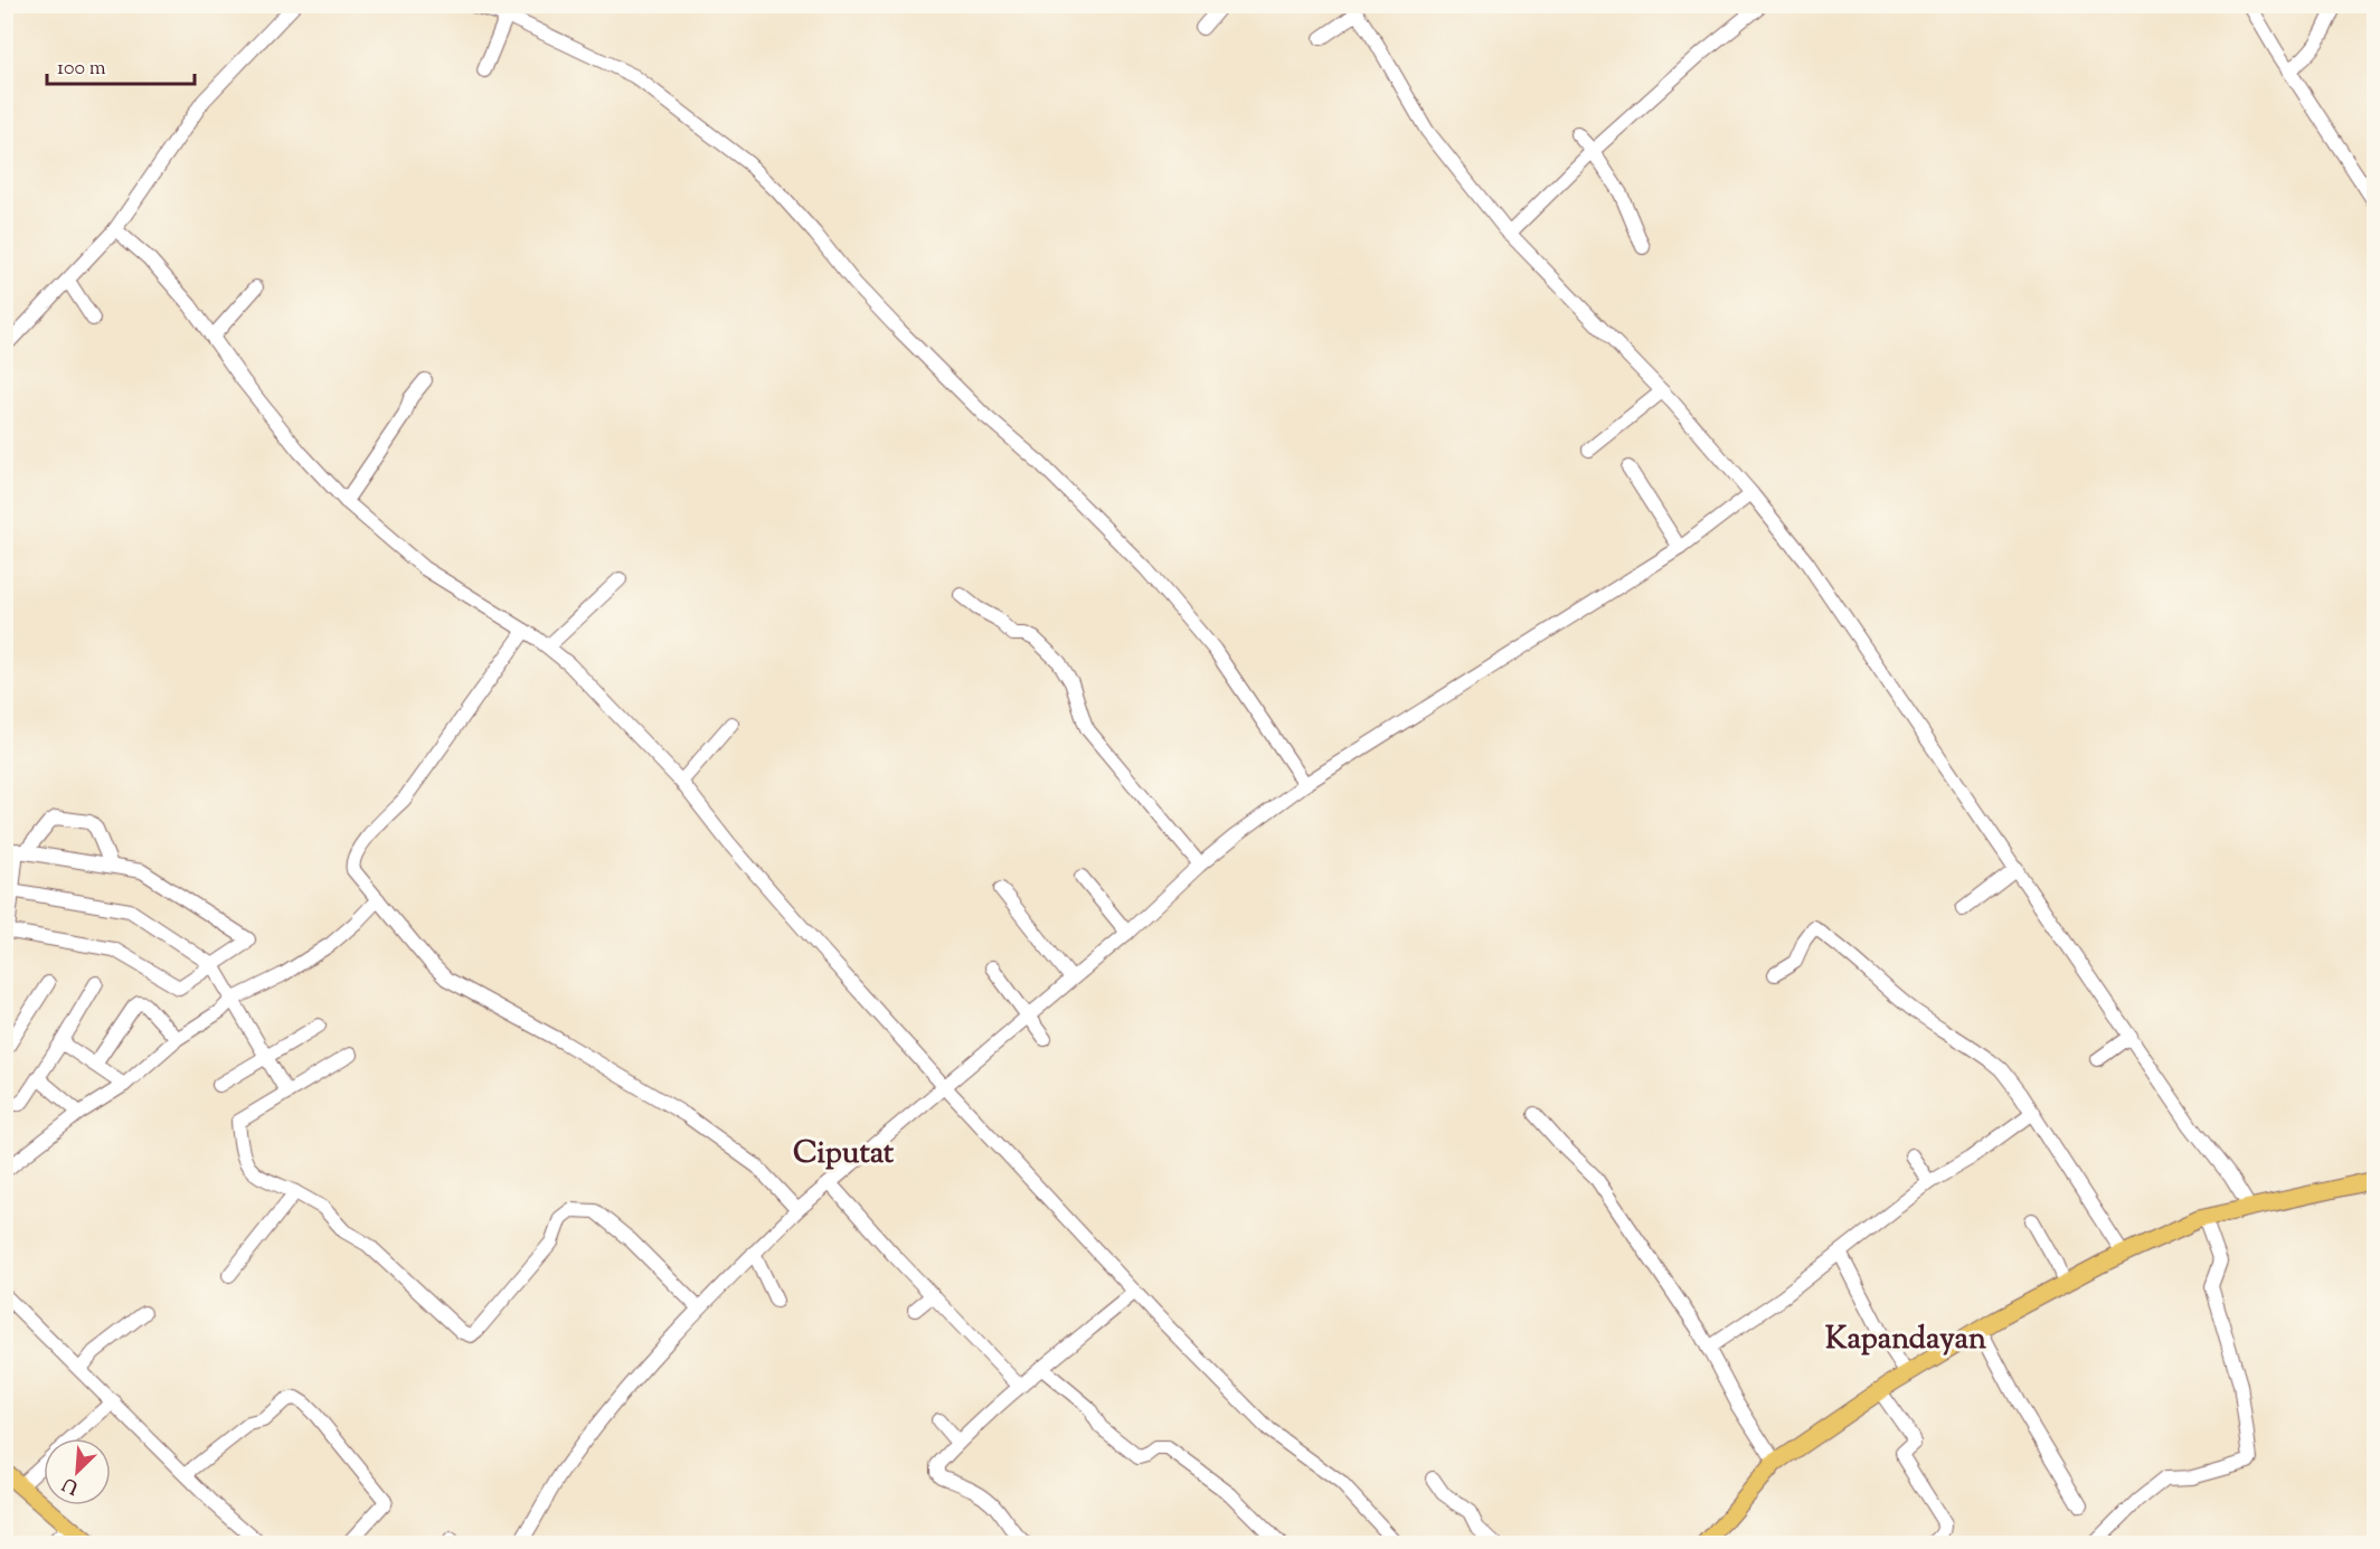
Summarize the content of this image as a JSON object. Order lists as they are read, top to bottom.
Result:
{
  "districts": ["Ciputat", "Kapandayan"],
  "scale_bar": "100 m",
  "north": "bottom left"
}
